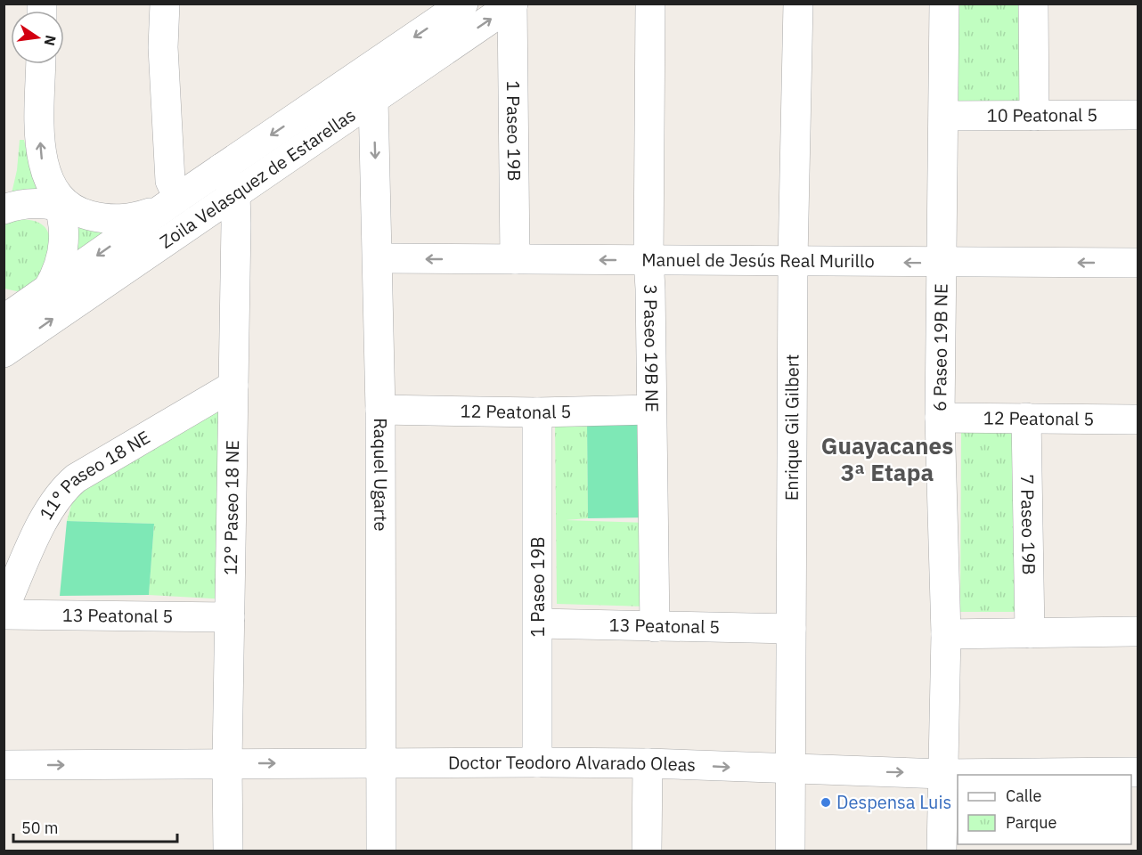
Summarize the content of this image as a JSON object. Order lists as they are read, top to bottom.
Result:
{
  "streets": {
    "street": [
      "10 Peatonal 5",
      "1 Paseo 19B",
      "Zoila Velasquez de Estarellas",
      "Manuel de Jesús Real Murillo",
      "3 Paseo 19B NE",
      "6 Paseo 19B NE",
      "12 Peatonal 5",
      "Enrique Gil Gilbert",
      "Raquel Ugarte",
      "11° Paseo 18 NE",
      "12° Paseo 18 NE",
      "7 Paseo 19B",
      "13 Peatonal 5",
      "Doctor Teodoro Alvarado Oleas"
    ]
  },
  "crossings": [
    ["10 Peatonal 5", "6 Paseo 19B NE"],
    ["1 Paseo 19B", "Zoila Velasquez de Estarellas"],
    ["1 Paseo 19B", "Manuel de Jesús Real Murillo"],
    ["1 Paseo 19B", "12 Peatonal 5"],
    ["1 Paseo 19B", "13 Peatonal 5"],
    ["1 Paseo 19B", "Doctor Teodoro Alvarado Oleas"],
    ["Zoila Velasquez de Estarellas", "Raquel Ugarte"],
    ["Zoila Velasquez de Estarellas", "12° Paseo 18 NE"],
    ["Manuel de Jesús Real Murillo", "3 Paseo 19B NE"],
    ["Manuel de Jesús Real Murillo", "6 Paseo 19B NE"],
    ["Manuel de Jesús Real Murillo", "Enrique Gil Gilbert"],
    ["Manuel de Jesús Real Murillo", "Raquel Ugarte"],
    ["3 Paseo 19B NE", "12 Peatonal 5"],
    ["3 Paseo 19B NE", "13 Peatonal 5"],
    ["6 Paseo 19B NE", "12 Peatonal 5"],
    ["6 Paseo 19B NE", "Doctor Teodoro Alvarado Oleas"],
    ["12 Peatonal 5", "Raquel Ugarte"],
    ["12 Peatonal 5", "7 Paseo 19B"],
    ["Enrique Gil Gilbert", "13 Peatonal 5"],
    ["Enrique Gil Gilbert", "Doctor Teodoro Alvarado Oleas"],
    ["Raquel Ugarte", "Doctor Teodoro Alvarado Oleas"],
    ["11° Paseo 18 NE", "12° Paseo 18 NE"],
    ["12° Paseo 18 NE", "13 Peatonal 5"],
    ["12° Paseo 18 NE", "Doctor Teodoro Alvarado Oleas"]
  ],
  "one_way": ["Manuel de Jesús Real Murillo", "Doctor Teodoro Alvarado Oleas"],
  "districts": ["Guayacanes 3ª Etapa"],
  "places": ["Despensa Luis"],
  "legend": ["Calle", "Parque"],
  "scale_bar": "50 m",
  "north": "right"
}
